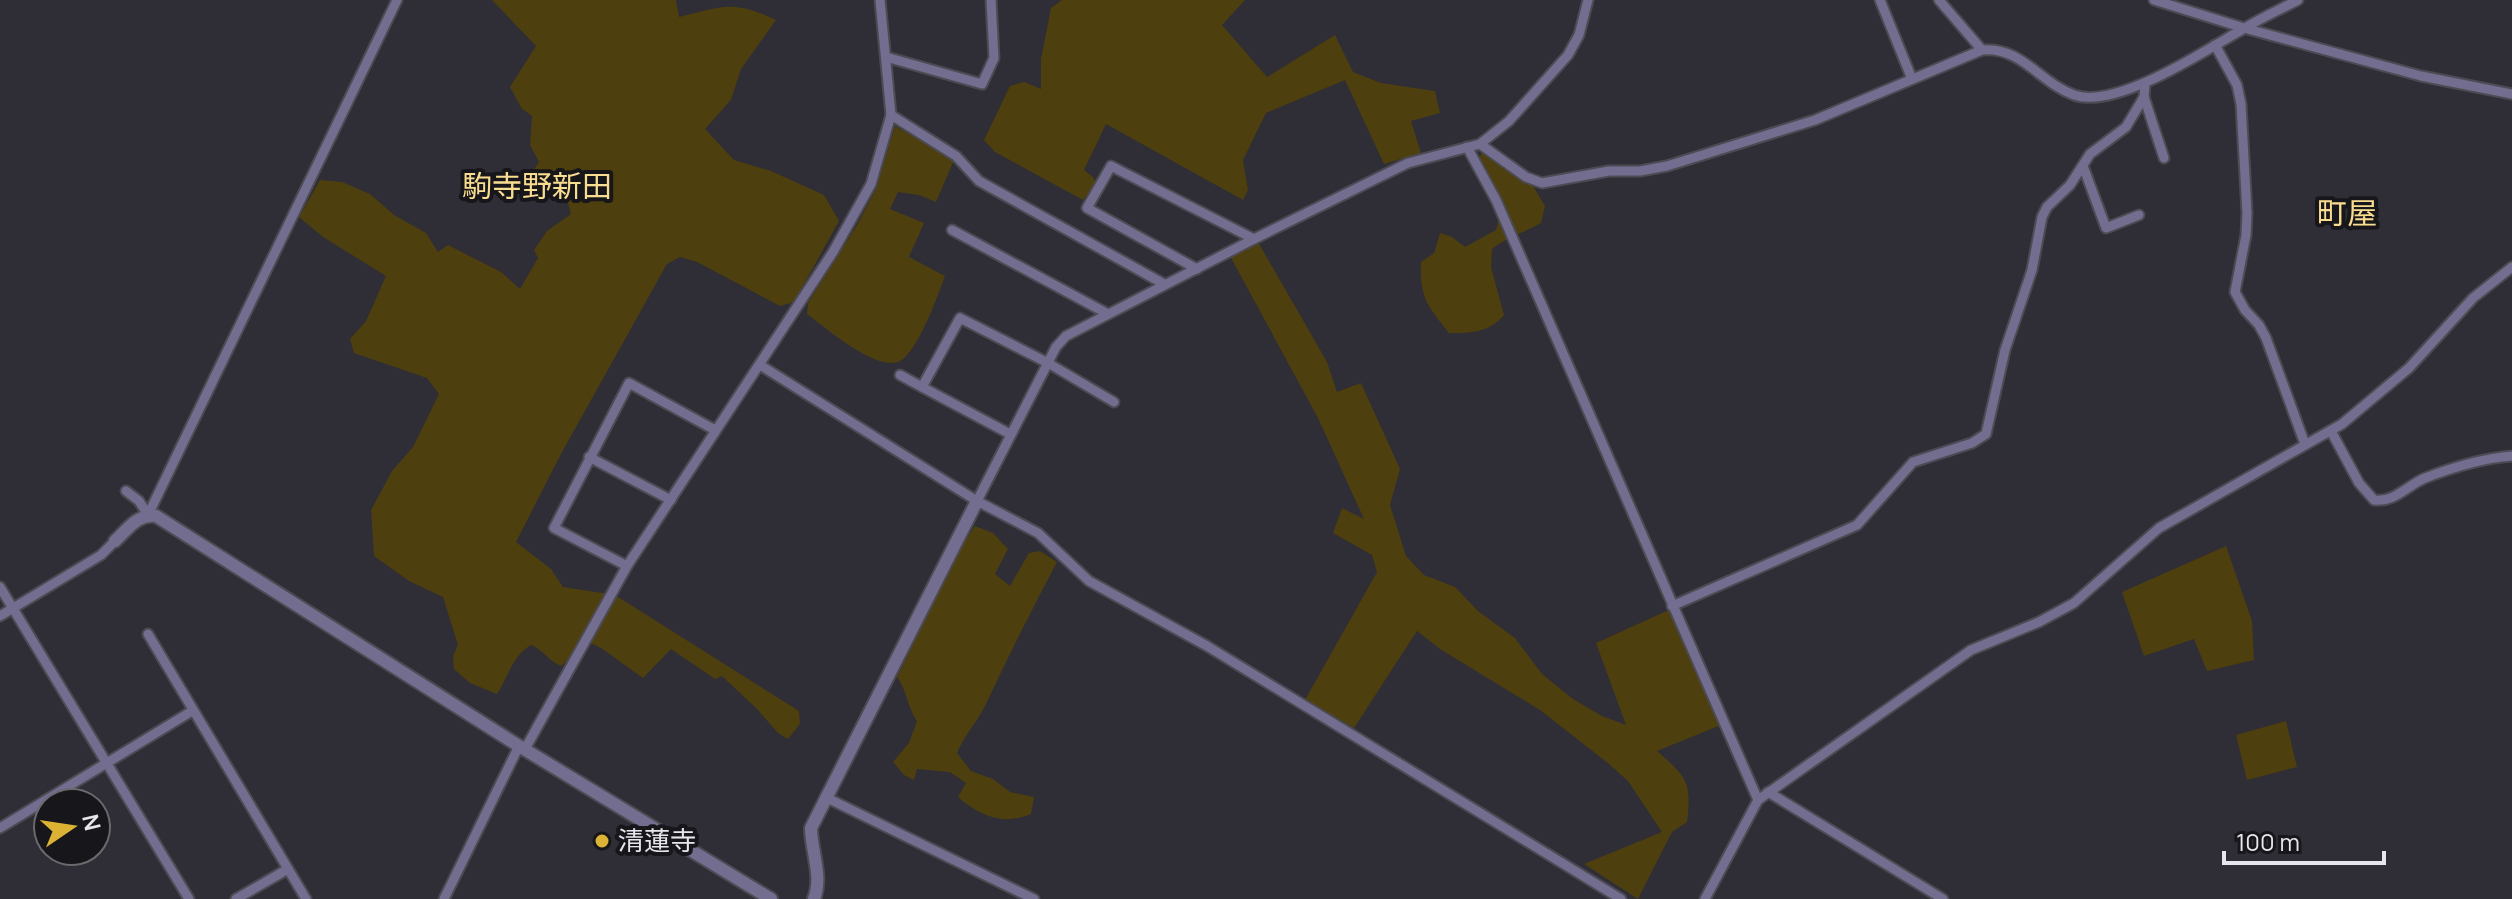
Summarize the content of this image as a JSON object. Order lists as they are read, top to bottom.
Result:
{
  "districts": ["駒寺野新田", "町屋"],
  "places": ["清蓮寺"],
  "scale_bar": "100 m",
  "north": "right"
}
